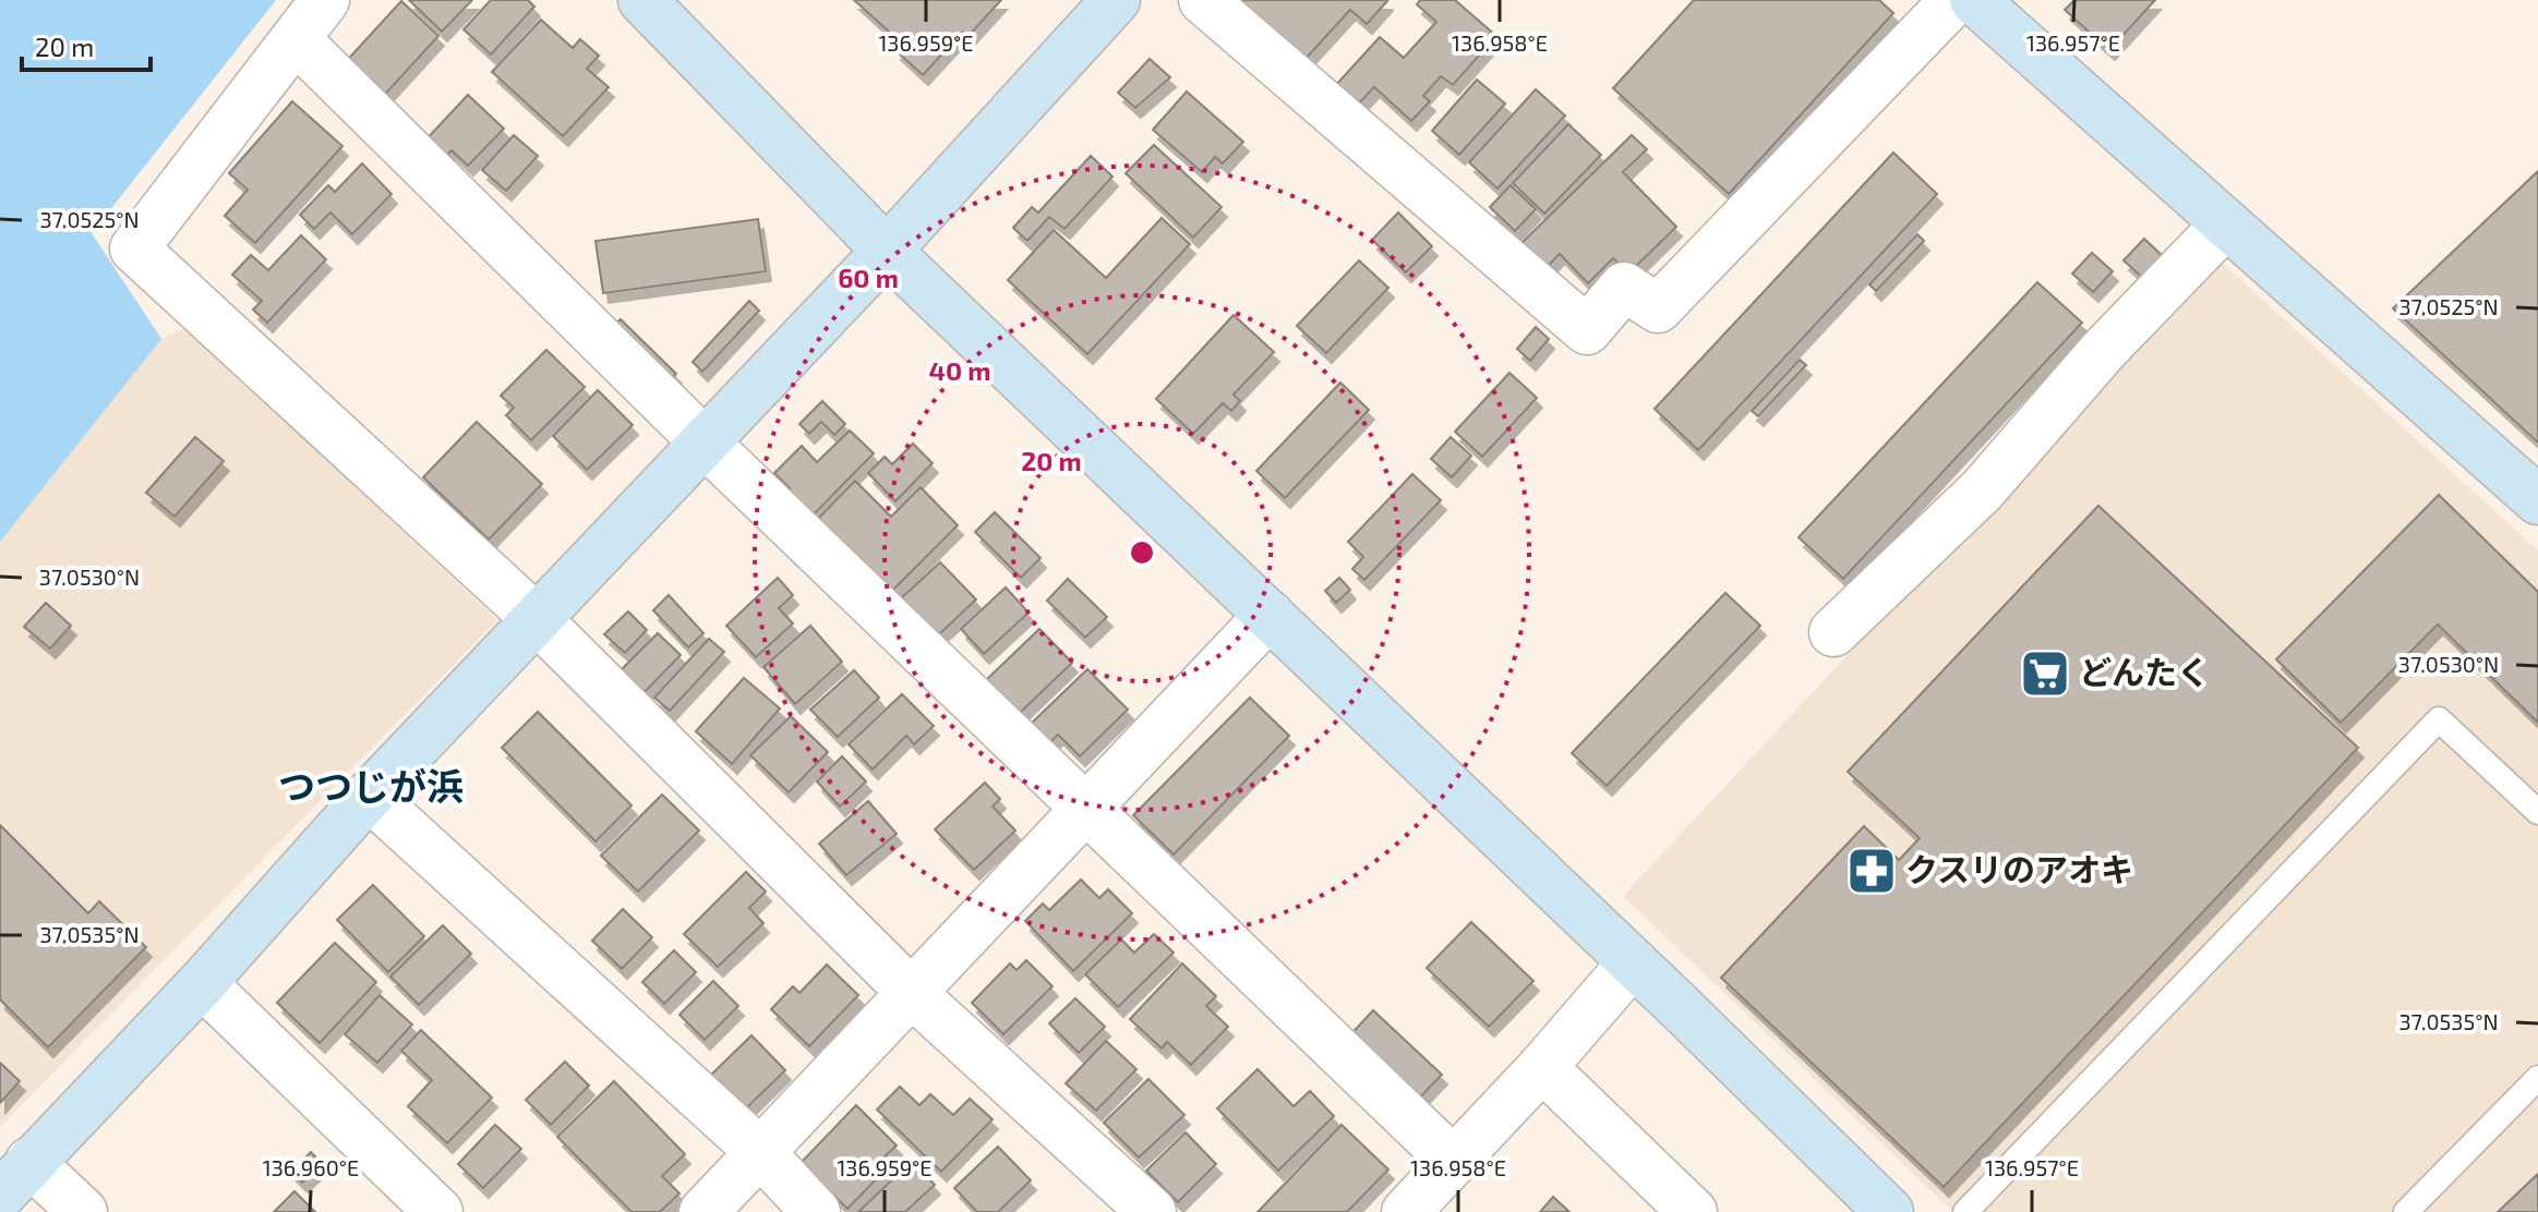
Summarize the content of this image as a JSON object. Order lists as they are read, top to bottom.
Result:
{
  "districts": ["つつじが浜"],
  "places": {
    "supermarket": ["どんたく"],
    "pharmacy": ["クスリのアオキ"]
  },
  "scale_bar": "20 m",
  "coordinates": [
    "136.959°E",
    "136.958°E",
    "136.957°E",
    "37.0525°N",
    "37.0530°N",
    "37.0535°N",
    "136.960°E"
  ],
  "rings": ["60 m", "40 m", "20 m"]
}
